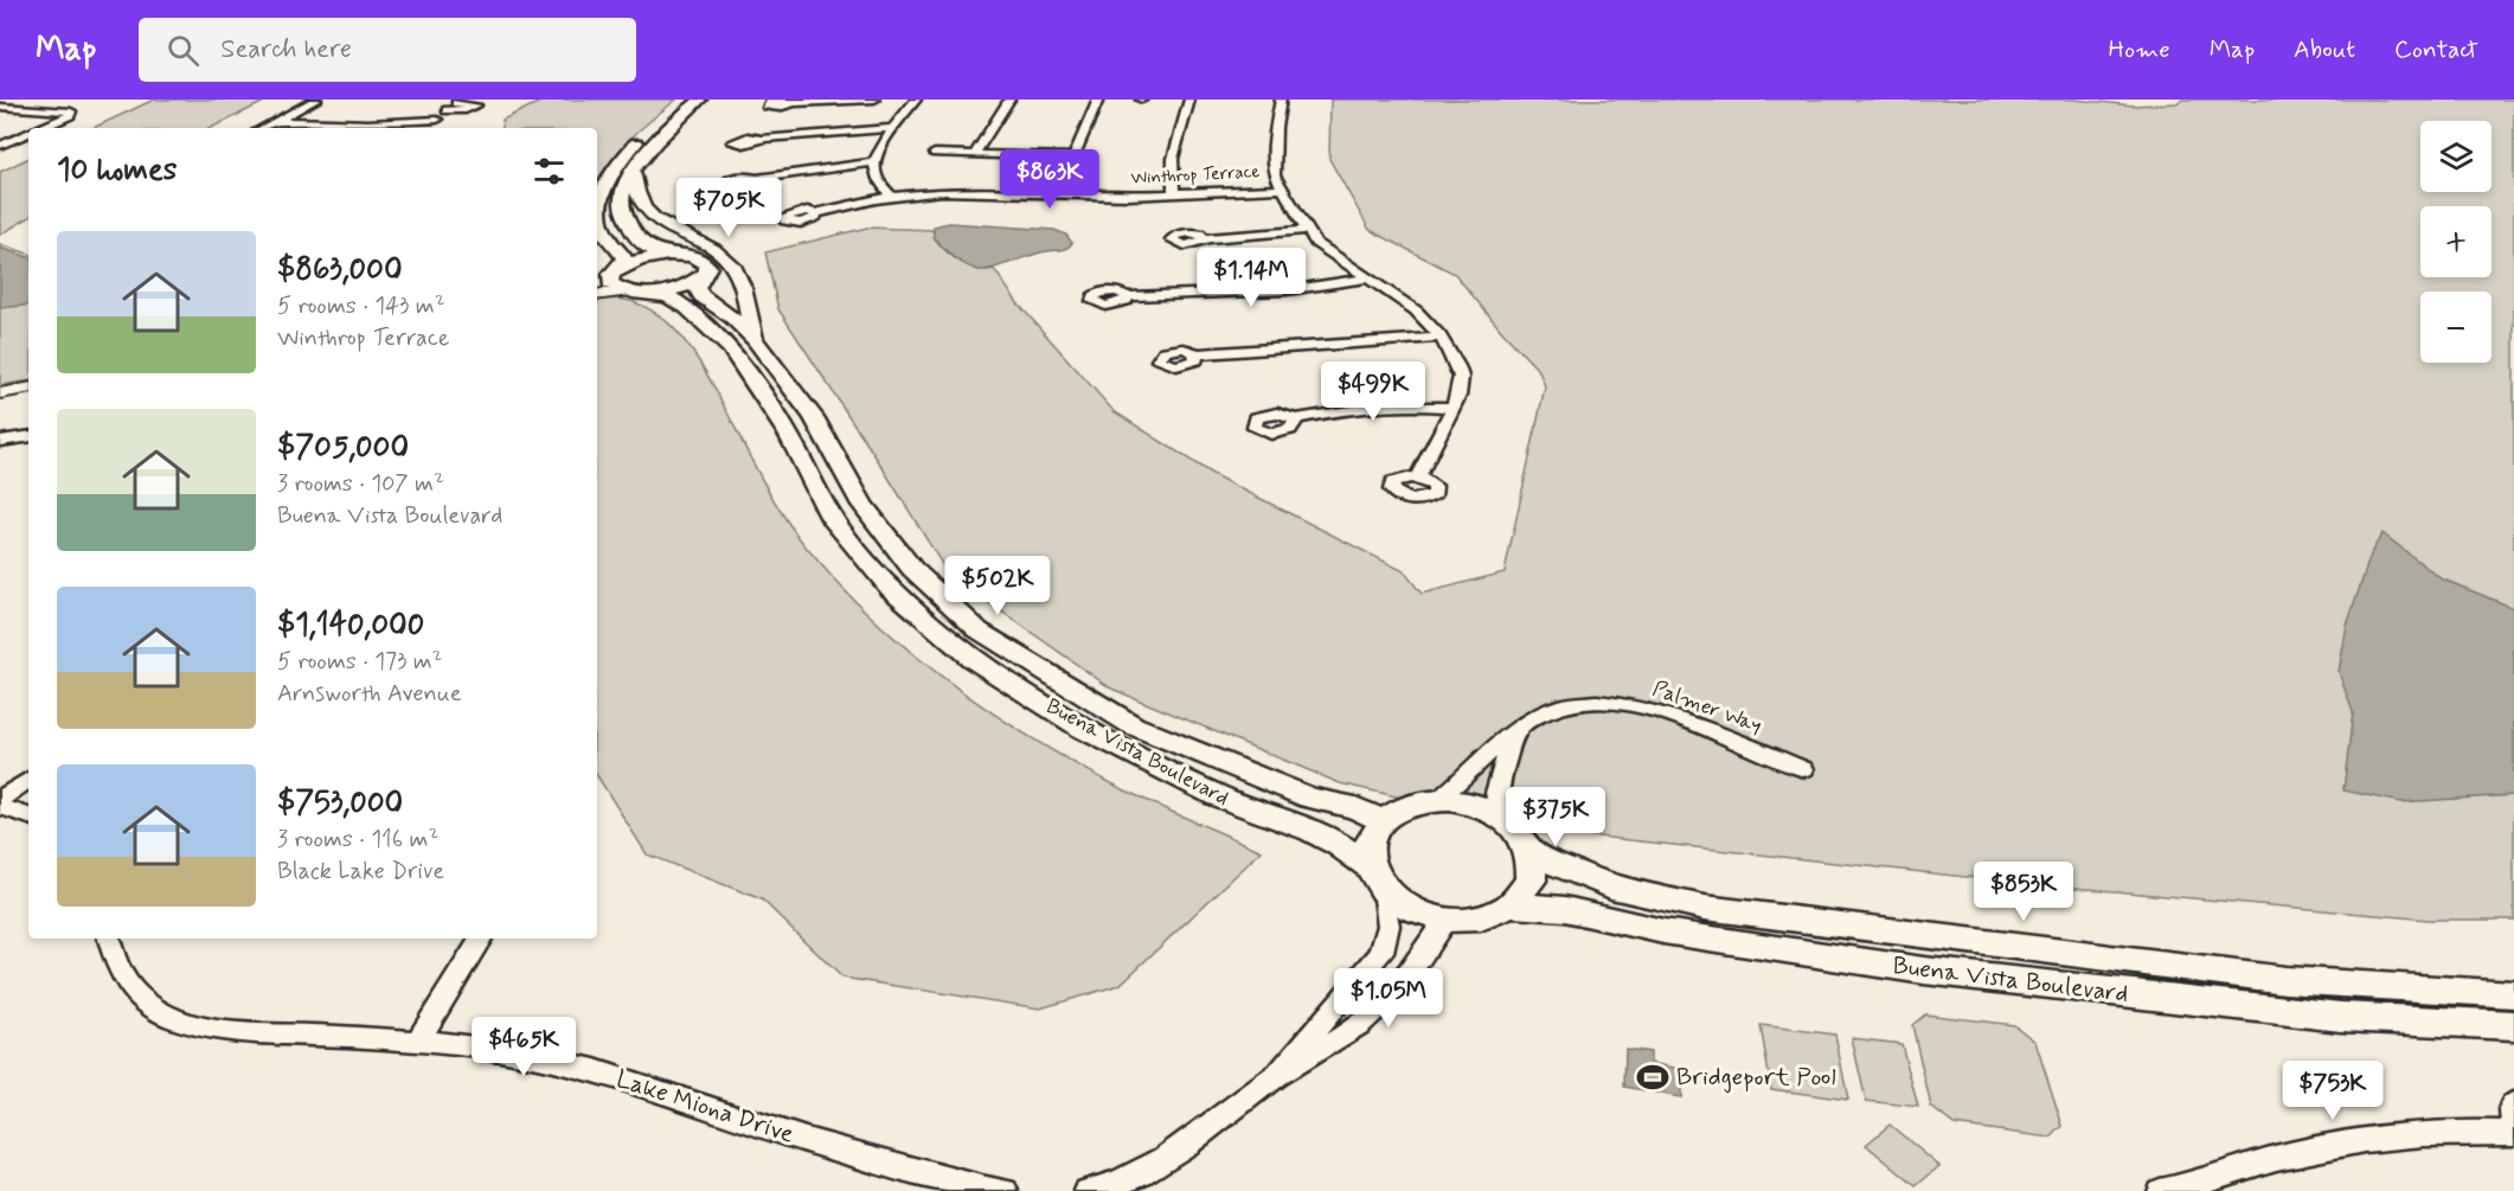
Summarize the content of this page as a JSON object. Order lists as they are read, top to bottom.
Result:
{
  "streets": {
    "main road": ["Buena Vista Boulevard"],
    "street": ["Winthrop Terrace", "Palmer Way", "Lake Miona Drive"]
  },
  "crossings": [
    ["Palmer Way", "Buena Vista Boulevard"]
  ],
  "places": {
    "sports": ["Bridgeport Pool"]
  },
  "page": {
    "header": "Map",
    "search": "Search here",
    "nav": [
      "Home",
      "Map",
      "About",
      "Contact"
    ],
    "map_buttons": ["+", "−"],
    "heading": "10 homes",
    "price": [
      "$863K",
      "$705K",
      "$1.14M",
      "$499K",
      "$502K",
      "$375K",
      "$853K",
      "$1.05M",
      "$465K",
      "$753K"
    ],
    "list": [
      {
        "name": "$863,000",
        "note": "5 rooms · 143 m² · Winthrop Terrace"
      },
      {
        "name": "$705,000",
        "note": "3 rooms · 107 m² · Buena Vista Boulevard"
      },
      {
        "name": "$1,140,000",
        "note": "5 rooms · 173 m² · Arnsworth Avenue"
      },
      {
        "name": "$753,000",
        "note": "3 rooms · 116 m² · Black Lake Drive"
      }
    ]
  }
}
